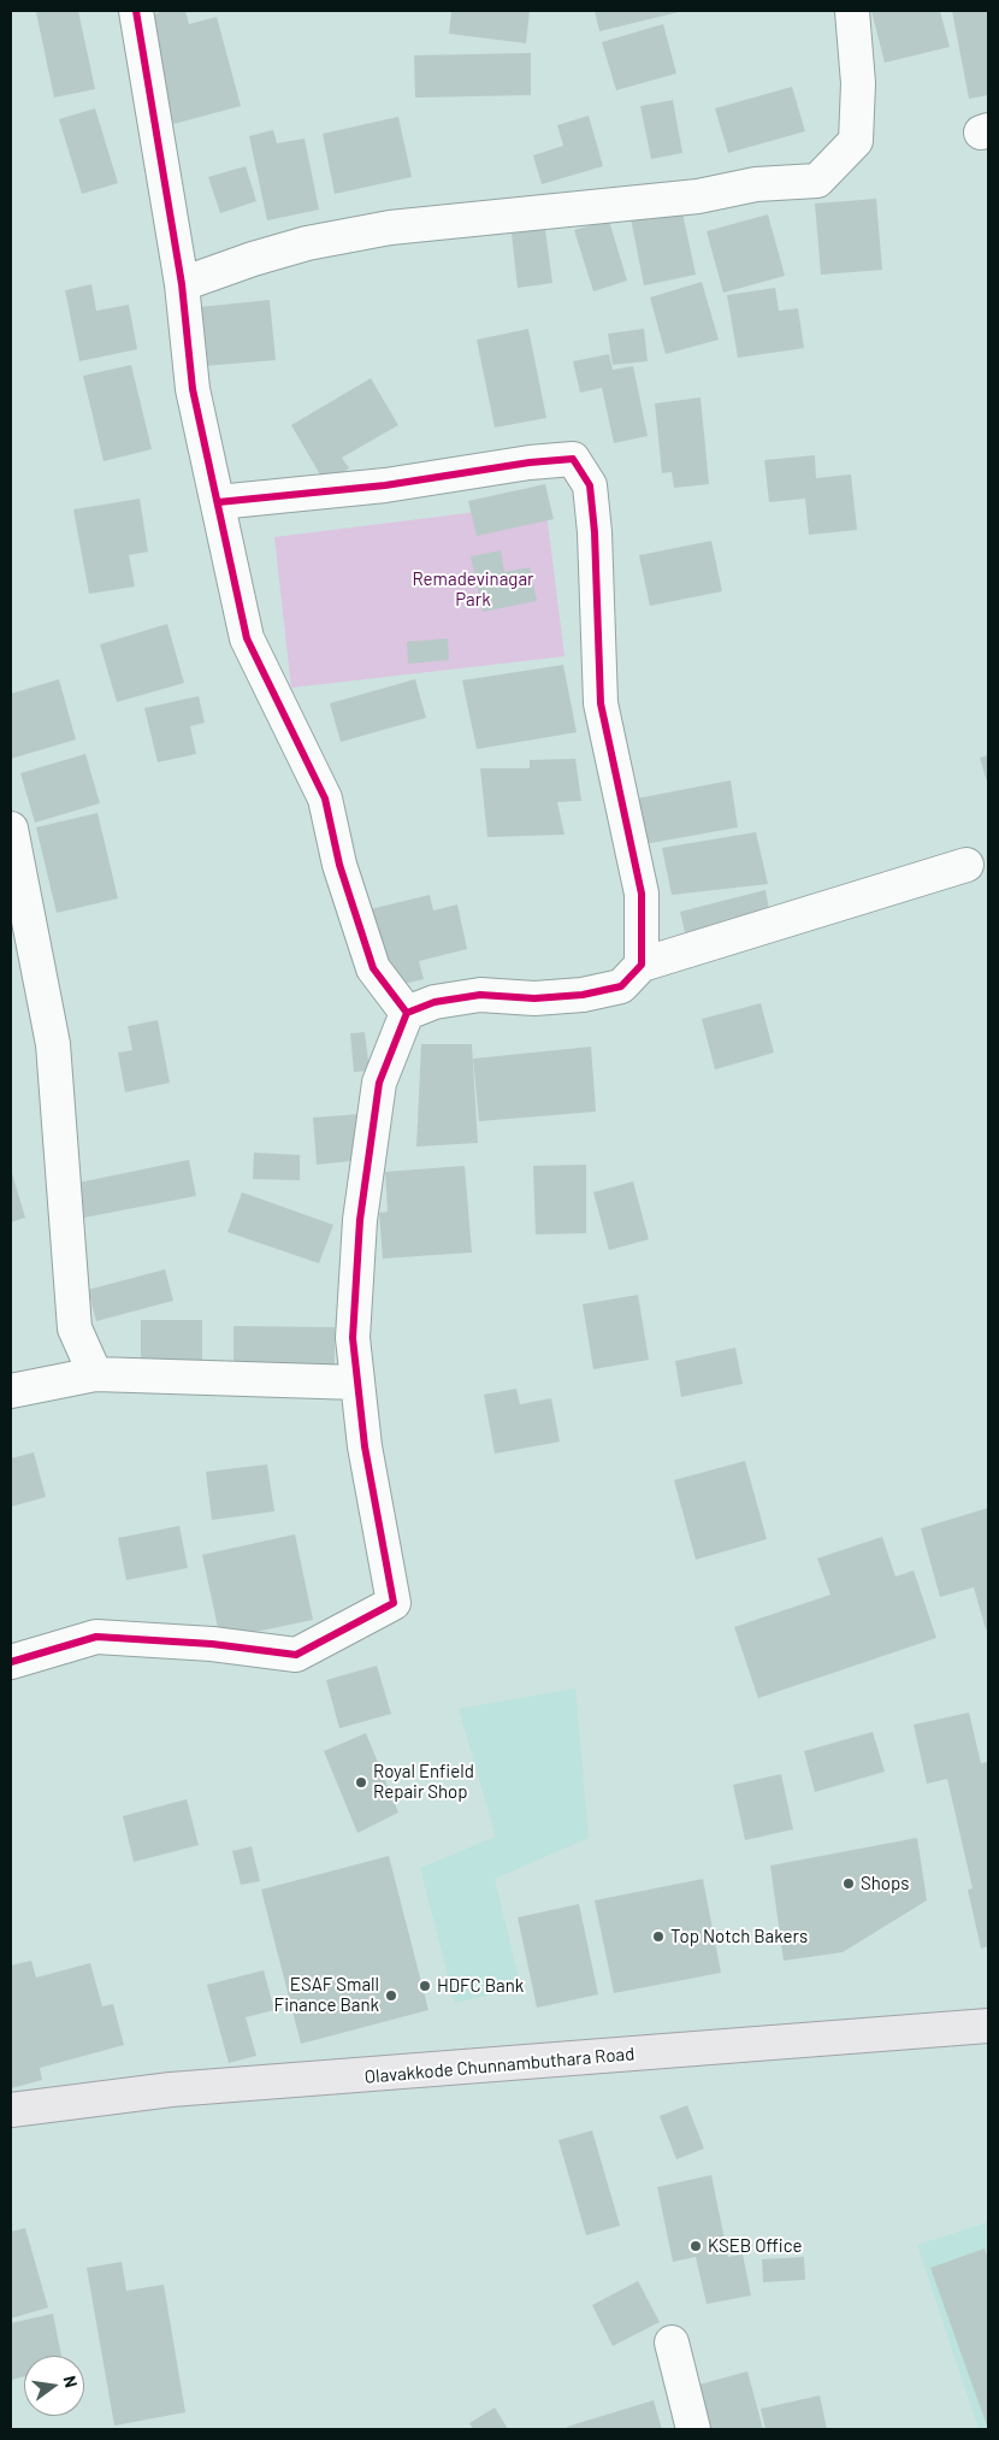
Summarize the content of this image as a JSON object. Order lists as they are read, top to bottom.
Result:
{
  "streets": {
    "main road": ["Olavakkode Chunnambuthara Road"]
  },
  "parks": ["Remadevinagar Park"],
  "places": [
    "Royal Enfield Repair Shop",
    "Shops",
    "Top Notch Bakers",
    "HDFC Bank",
    "ESAF Small Finance Bank",
    "KSEB Office"
  ],
  "north": "right"
}
